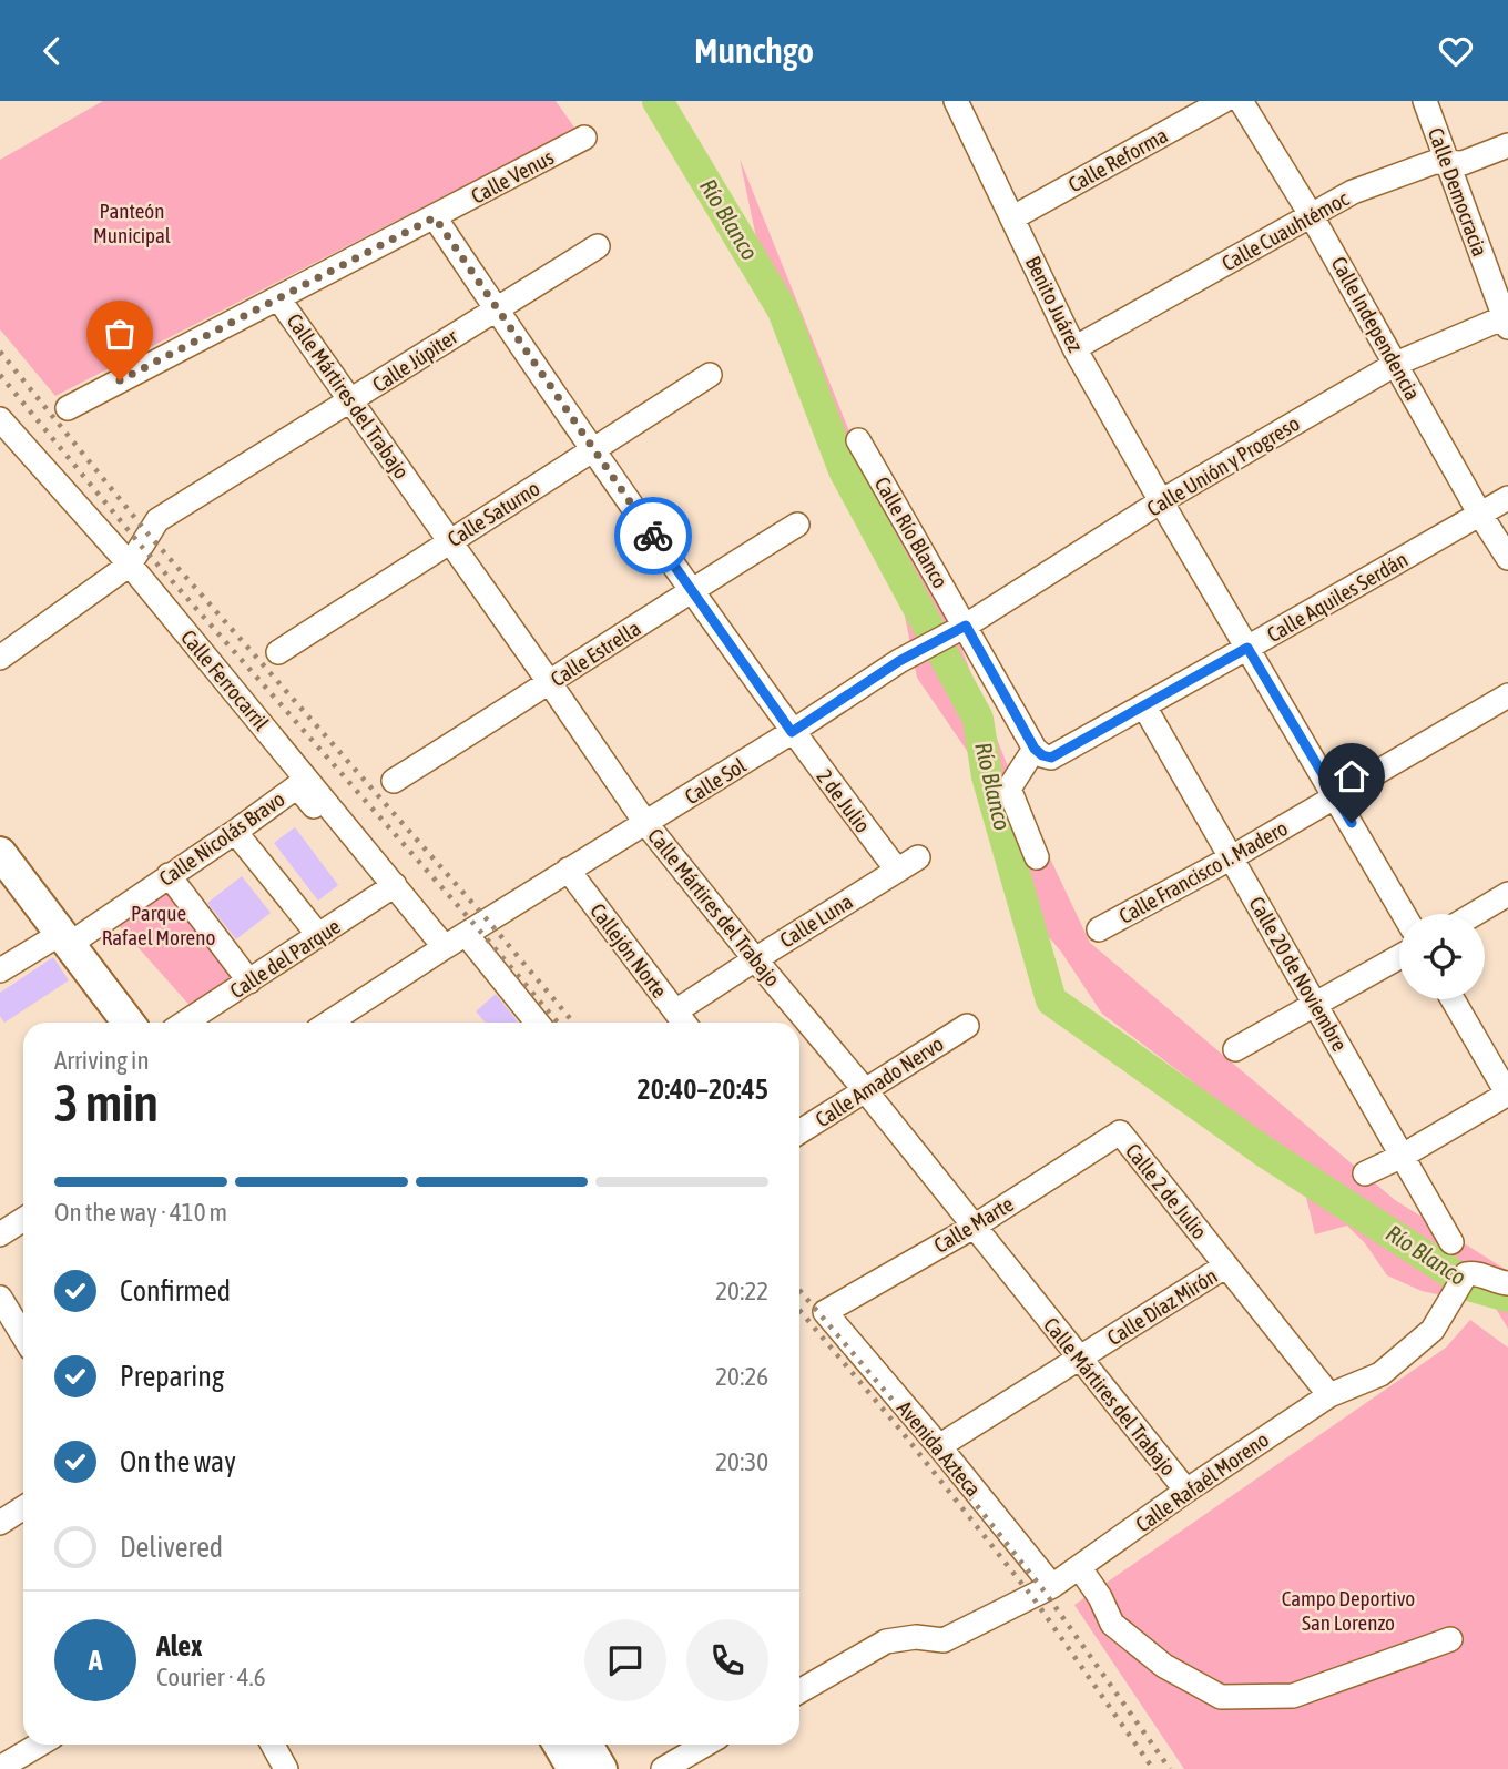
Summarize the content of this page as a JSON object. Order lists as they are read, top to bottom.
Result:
{
  "streets": {
    "street": [
      "Calle Reforma",
      "Calle Venus",
      "Calle Democracia",
      "Calle Cuauhtémoc",
      "Benito Juárez",
      "Calle Independencia",
      "Calle Júpiter",
      "Calle Mártires del Trabajo",
      "Calle Unión y Progreso",
      "Calle Saturno",
      "Calle Río Blanco",
      "Calle Aquiles Serdán",
      "Calle Estrella",
      "Calle Ferrocarril",
      "Calle Sol",
      "2 de Julio",
      "Calle Nicolás Bravo",
      "Calle Francisco I. Madero",
      "Calle Luna",
      "Callejón Norte",
      "Calle del Parque",
      "Calle 20 de Noviembre",
      "Calle Amado Nervo",
      "Calle 2 de Julio",
      "Calle Marte",
      "Calle Díaz Mirón",
      "Avenida Azteca",
      "Calle Rafaél Moreno"
    ]
  },
  "crossings": [
    ["Calle Reforma", "Benito Juárez"],
    ["Calle Venus", "Calle Mártires del Trabajo"],
    ["Calle Democracia", "Calle Cuauhtémoc"],
    ["Calle Democracia", "Calle Unión y Progreso"],
    ["Calle Cuauhtémoc", "Benito Juárez"],
    ["Calle Cuauhtémoc", "Calle Independencia"],
    ["Benito Juárez", "Calle Unión y Progreso"],
    ["Benito Juárez", "Calle Aquiles Serdán"],
    ["Benito Juárez", "Calle Francisco I. Madero"],
    ["Calle Independencia", "Calle Unión y Progreso"],
    ["Calle Independencia", "Calle Aquiles Serdán"],
    ["Calle Júpiter", "Calle Mártires del Trabajo"],
    ["Calle Júpiter", "Calle Ferrocarril"],
    ["Calle Mártires del Trabajo", "Calle Saturno"],
    ["Calle Mártires del Trabajo", "Calle Estrella"],
    ["Calle Mártires del Trabajo", "Calle Sol"],
    ["Calle Mártires del Trabajo", "Calle Luna"],
    ["Calle Mártires del Trabajo", "Calle Amado Nervo"],
    ["Calle Mártires del Trabajo", "Calle Marte"],
    ["Calle Mártires del Trabajo", "Calle Díaz Mirón"],
    ["Calle Mártires del Trabajo", "Calle Rafaél Moreno"],
    ["Calle Unión y Progreso", "Calle Río Blanco"],
    ["Calle Unión y Progreso", "Calle Sol"],
    ["Calle Río Blanco", "Calle Aquiles Serdán"],
    ["Calle Río Blanco", "Calle Sol"],
    ["Calle Aquiles Serdán", "Calle 20 de Noviembre"],
    ["Calle Ferrocarril", "Calle Sol"],
    ["Calle Ferrocarril", "Calle Nicolás Bravo"],
    ["Calle Ferrocarril", "Calle del Parque"],
    ["Calle Sol", "2 de Julio"],
    ["Calle Sol", "Callejón Norte"],
    ["2 de Julio", "Calle Luna"],
    ["Calle Nicolás Bravo", "Calle del Parque"],
    ["Calle Francisco I. Madero", "Calle 20 de Noviembre"],
    ["Calle Luna", "Callejón Norte"],
    ["Calle 2 de Julio", "Calle Marte"],
    ["Calle 2 de Julio", "Calle Díaz Mirón"],
    ["Calle 2 de Julio", "Calle Rafaél Moreno"],
    ["Calle Marte", "Avenida Azteca"],
    ["Calle Díaz Mirón", "Avenida Azteca"],
    ["Avenida Azteca", "Calle Rafaél Moreno"]
  ],
  "water": ["Río Blanco"],
  "parks": ["Panteón Municipal", "Parque Rafael Moreno", "Campo Deportivo San Lorenzo"],
  "page": {
    "header": "Munchgo",
    "heading": ["3 min", "Arriving in", "20:40–20:45"],
    "panel": ["Alex", "Courier · 4.6"],
    "bar": "On the way · 410 m",
    "list": [
      ["Confirmed", "20:22"],
      ["Preparing", "20:26"],
      ["On the way", "20:30"],
      "Delivered"
    ],
    "round": "A"
  }
}
